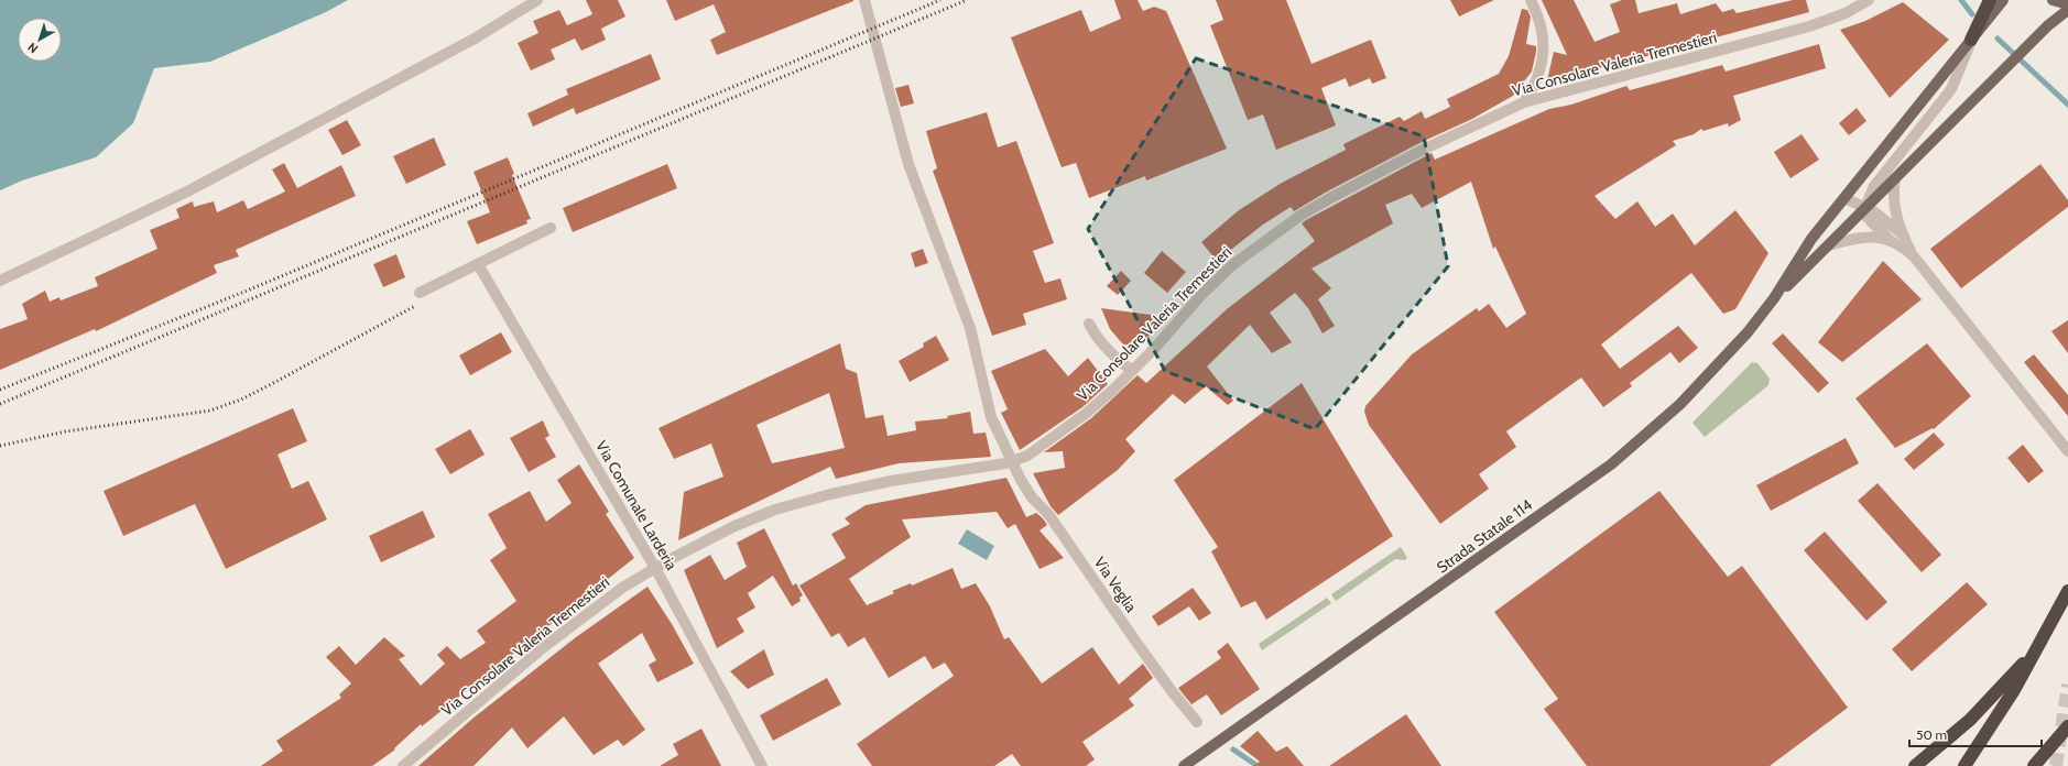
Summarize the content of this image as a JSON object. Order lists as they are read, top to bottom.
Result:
{
  "streets": {
    "main road": ["Strada Statale 114"],
    "street": ["Via Consolare Valeria Tremestieri", "Via Comunale Larderia", "Via Veglia"]
  },
  "crossings": [
    ["Via Consolare Valeria Tremestieri", "Via Comunale Larderia"],
    ["Via Consolare Valeria Tremestieri", "Via Veglia"]
  ],
  "scale_bar": "50 m",
  "north": "bottom left"
}
